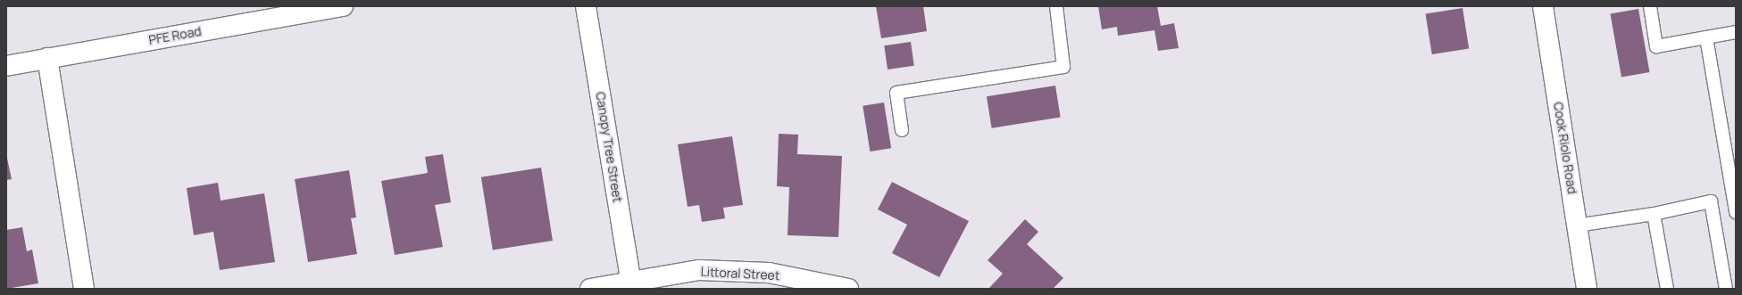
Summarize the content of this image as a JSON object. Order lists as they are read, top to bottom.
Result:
{
  "streets": {
    "street": [
      "PFE Road",
      "Canopy Tree Street",
      "Cook Riolo Road",
      "Littoral Street"
    ]
  },
  "crossings": [
    ["Canopy Tree Street", "Littoral Street"]
  ]
}
